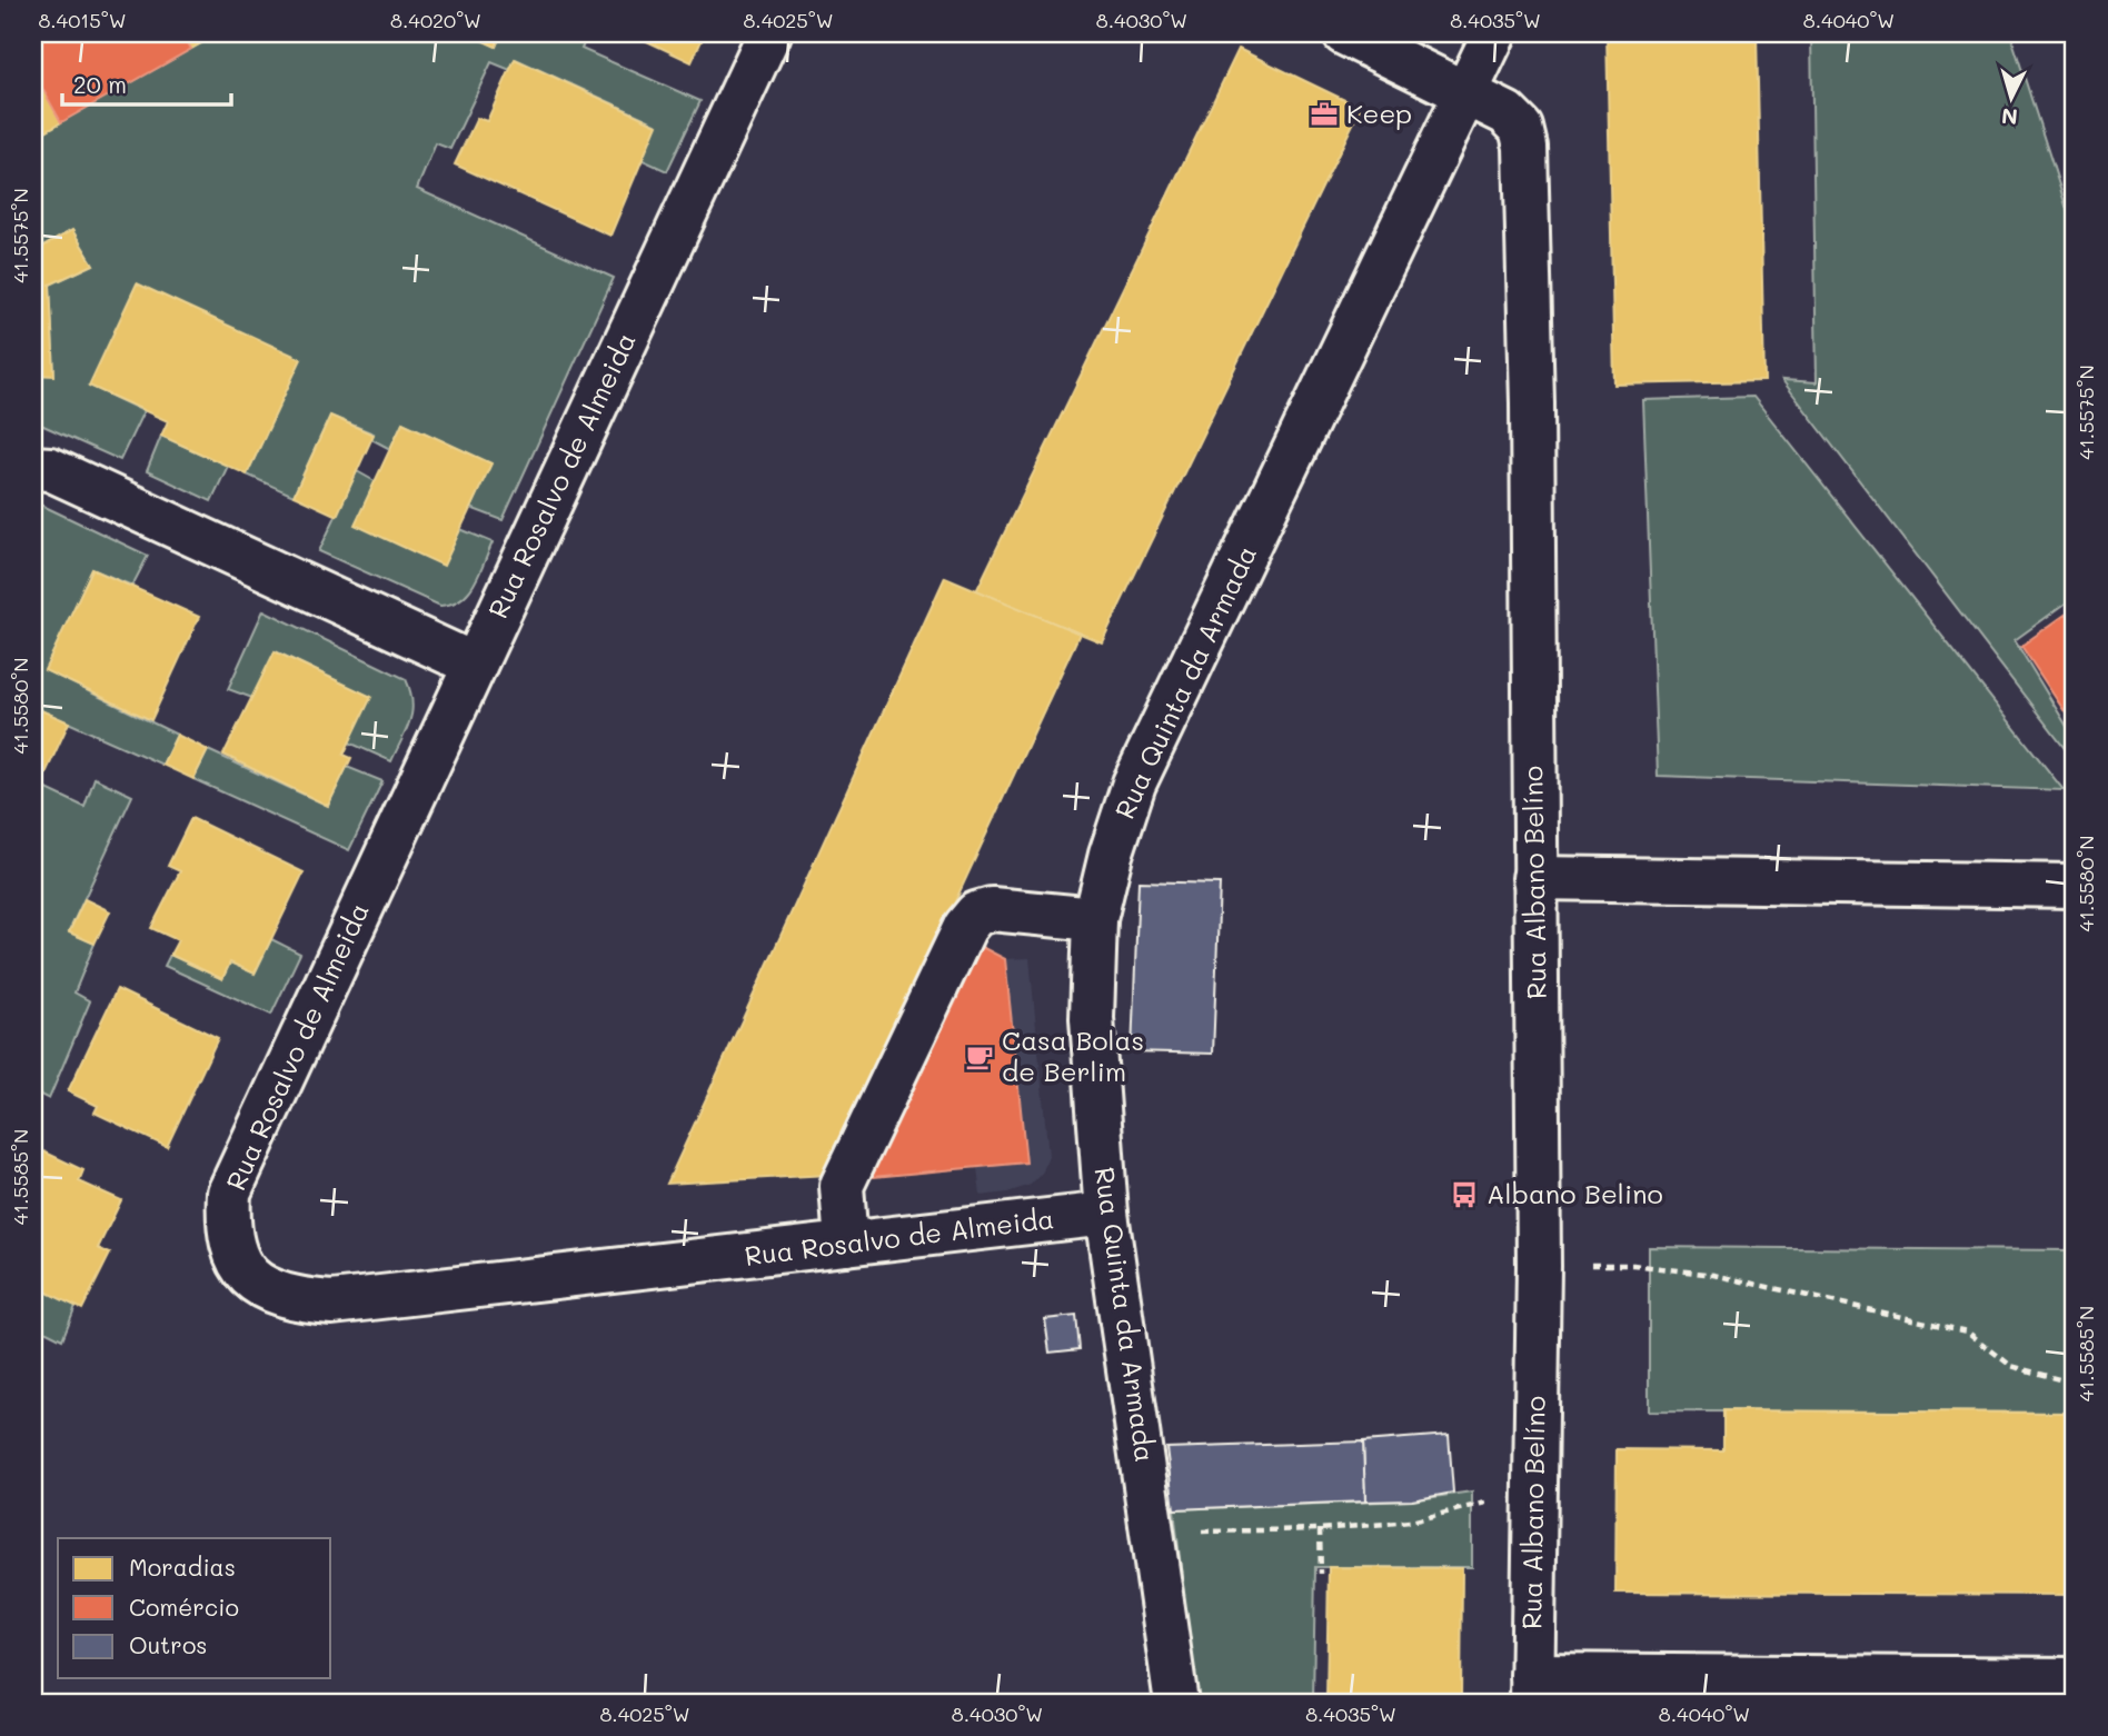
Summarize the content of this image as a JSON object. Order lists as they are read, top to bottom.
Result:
{
  "streets": {
    "street": ["Rua Rosalvo de Almeida", "Rua Quinta da Armada", "Rua Albano Belíno"]
  },
  "crossings": [
    ["Rua Rosalvo de Almeida", "Rua Quinta da Armada"],
    ["Rua Quinta da Armada", "Rua Albano Belíno"]
  ],
  "places": {
    "office": ["Keep"],
    "cafe": ["Casa Bolas de Berlim"],
    "bus stop": ["Albano Belino"]
  },
  "legend": ["Moradias", "Comércio", "Outros"],
  "scale_bar": "20 m",
  "north": "bottom",
  "coordinates": [
    "8.4015°W",
    "8.4020°W",
    "8.4025°W",
    "8.4030°W",
    "8.4035°W",
    "8.4040°W",
    "41.5575°N",
    "41.5580°N",
    "41.5585°N"
  ]
}
